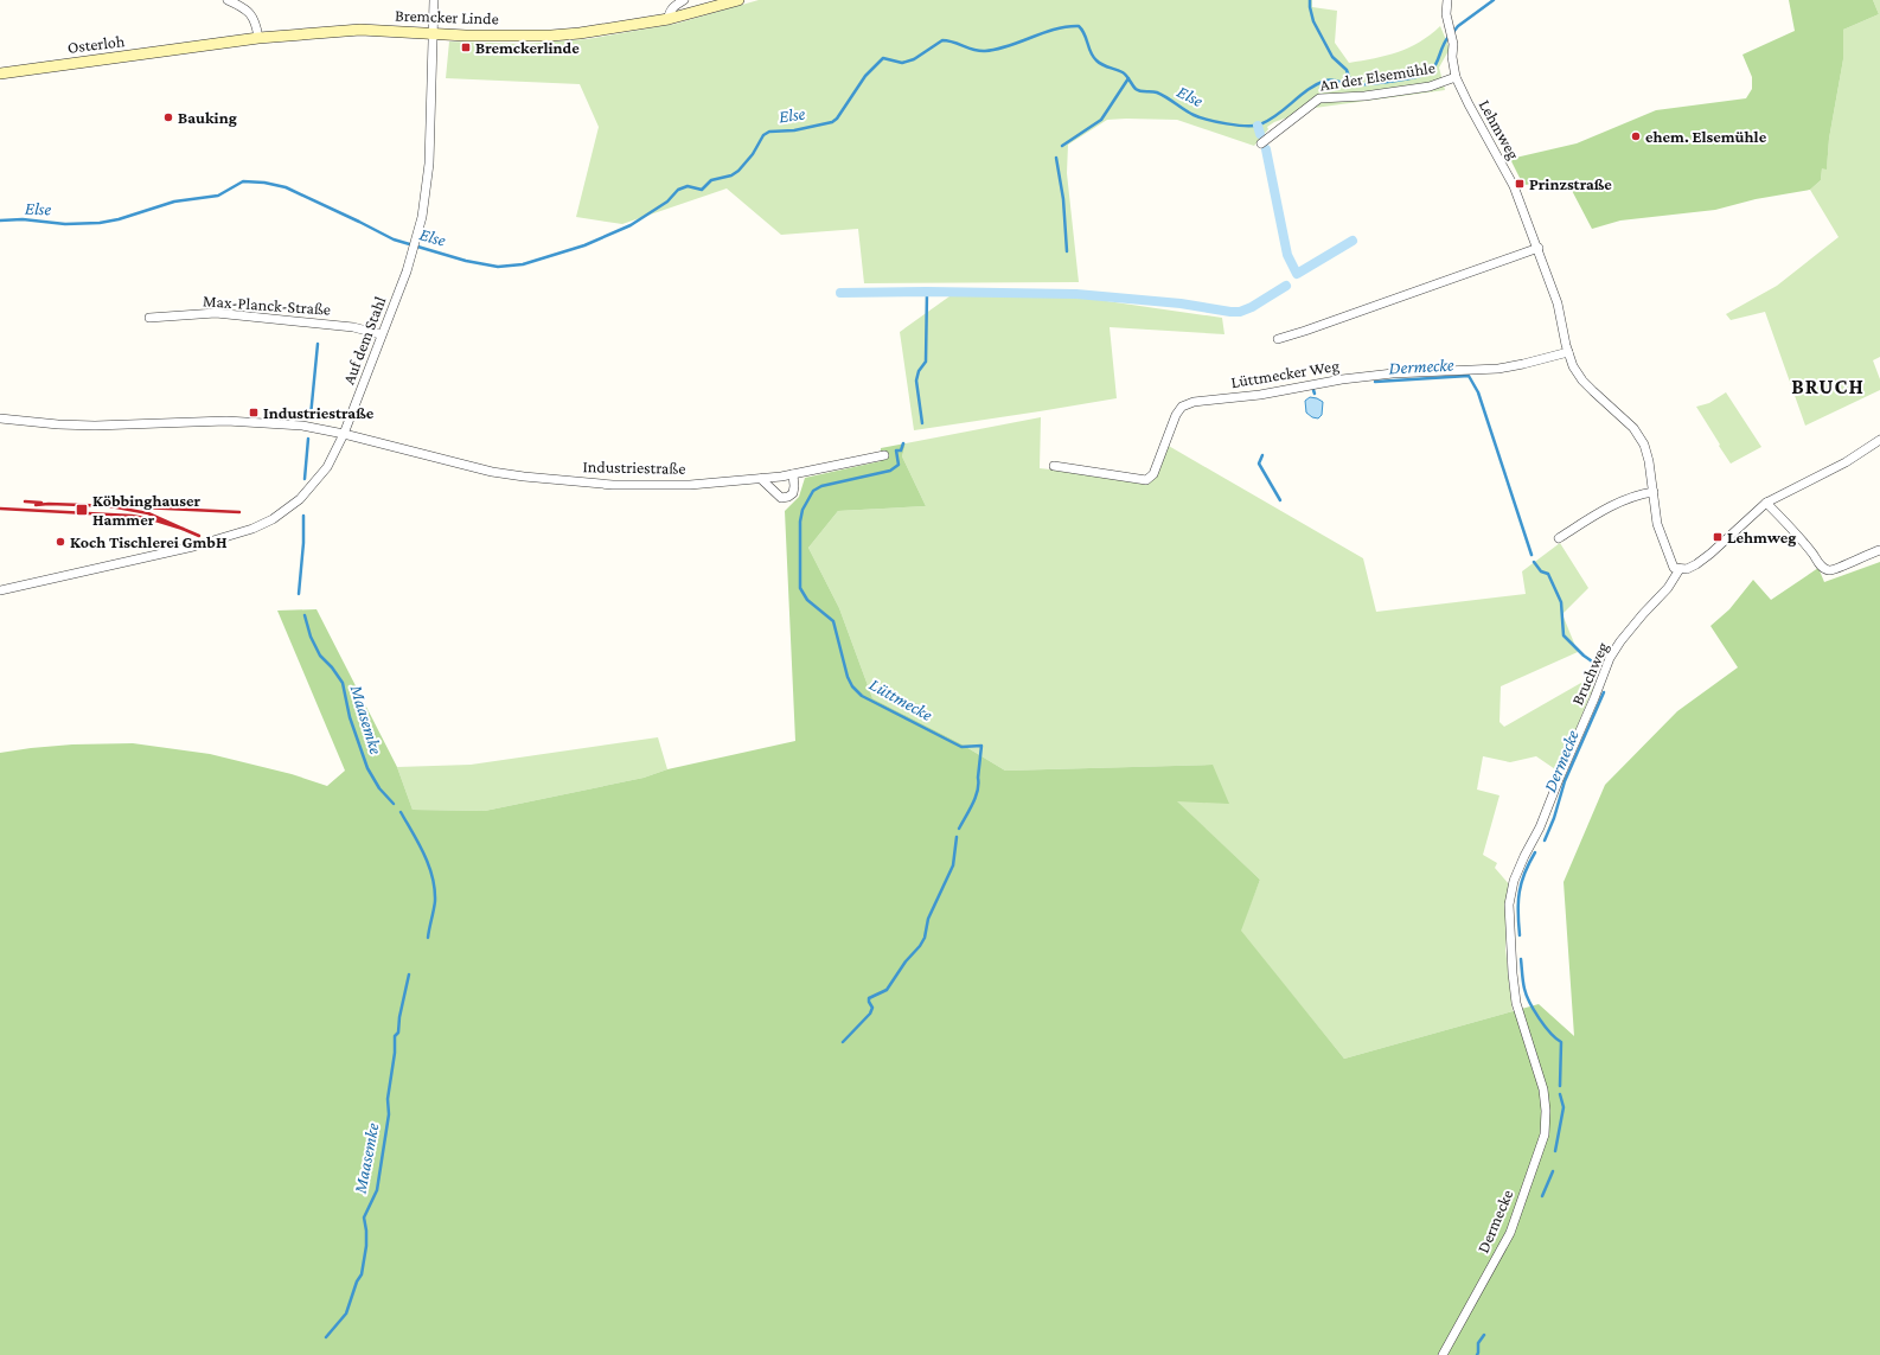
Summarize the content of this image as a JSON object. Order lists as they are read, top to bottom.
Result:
{
  "streets": {
    "main road": ["Bremcker Linde", "Osterloh"],
    "street": [
      "An der Elsemühle",
      "Lehmweg",
      "Max-Planck-Straße",
      "Auf dem Stahl",
      "Lüttmecker Weg",
      "Industriestraße",
      "Bruchweg",
      "Dermecke"
    ]
  },
  "crossings": [
    ["Bremcker Linde", "Osterloh"],
    ["Bremcker Linde", "Auf dem Stahl"],
    ["An der Elsemühle", "Lehmweg"],
    ["Lehmweg", "Lüttmecker Weg"],
    ["Lehmweg", "Bruchweg"],
    ["Max-Planck-Straße", "Auf dem Stahl"],
    ["Auf dem Stahl", "Industriestraße"],
    ["Bruchweg", "Dermecke"]
  ],
  "districts": ["BRUCH"],
  "water": [
    "Else",
    "Dermecke",
    "Lüttmecke",
    "Maasemke"
  ],
  "places": {
    "transit": [
      "Bremckerlinde",
      "Prinzstraße",
      "Industriestraße",
      "Köbbinghauser Hammer",
      "Lehmweg"
    ],
    "other": ["Bauking", "ehem. Elsemühle", "Koch Tischlerei GmbH"]
  }
}
